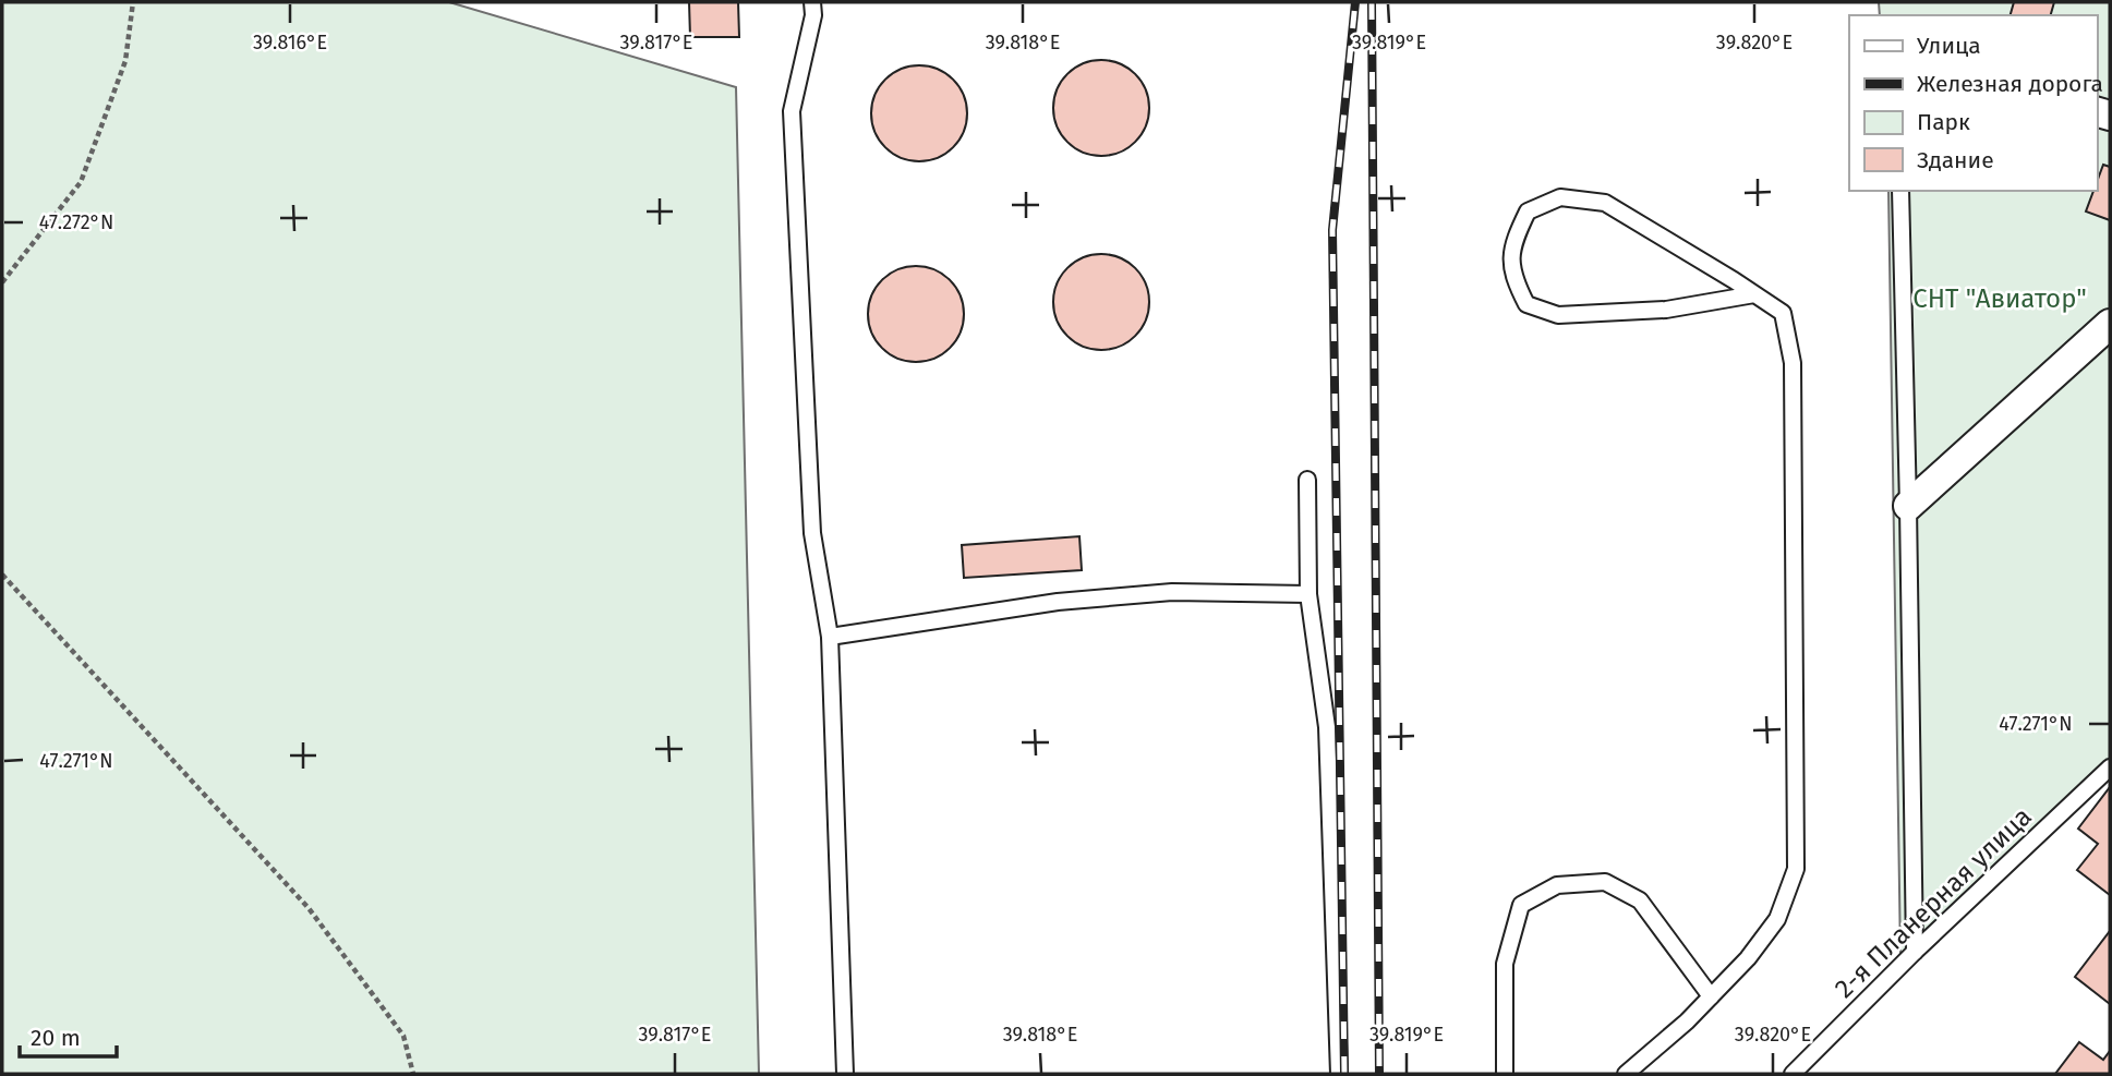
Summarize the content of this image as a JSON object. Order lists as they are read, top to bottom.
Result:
{
  "streets": {
    "lane": ["2-я Планерная улица"]
  },
  "parks": ["СНТ \"Авиатор\""],
  "legend": [
    "Улица",
    "Железная дорога",
    "Парк",
    "Здание"
  ],
  "scale_bar": "20 m",
  "coordinates": [
    "39.816°E",
    "39.817°E",
    "39.818°E",
    "39.819°E",
    "39.820°E",
    "47.272°N",
    "47.271°N"
  ]
}
